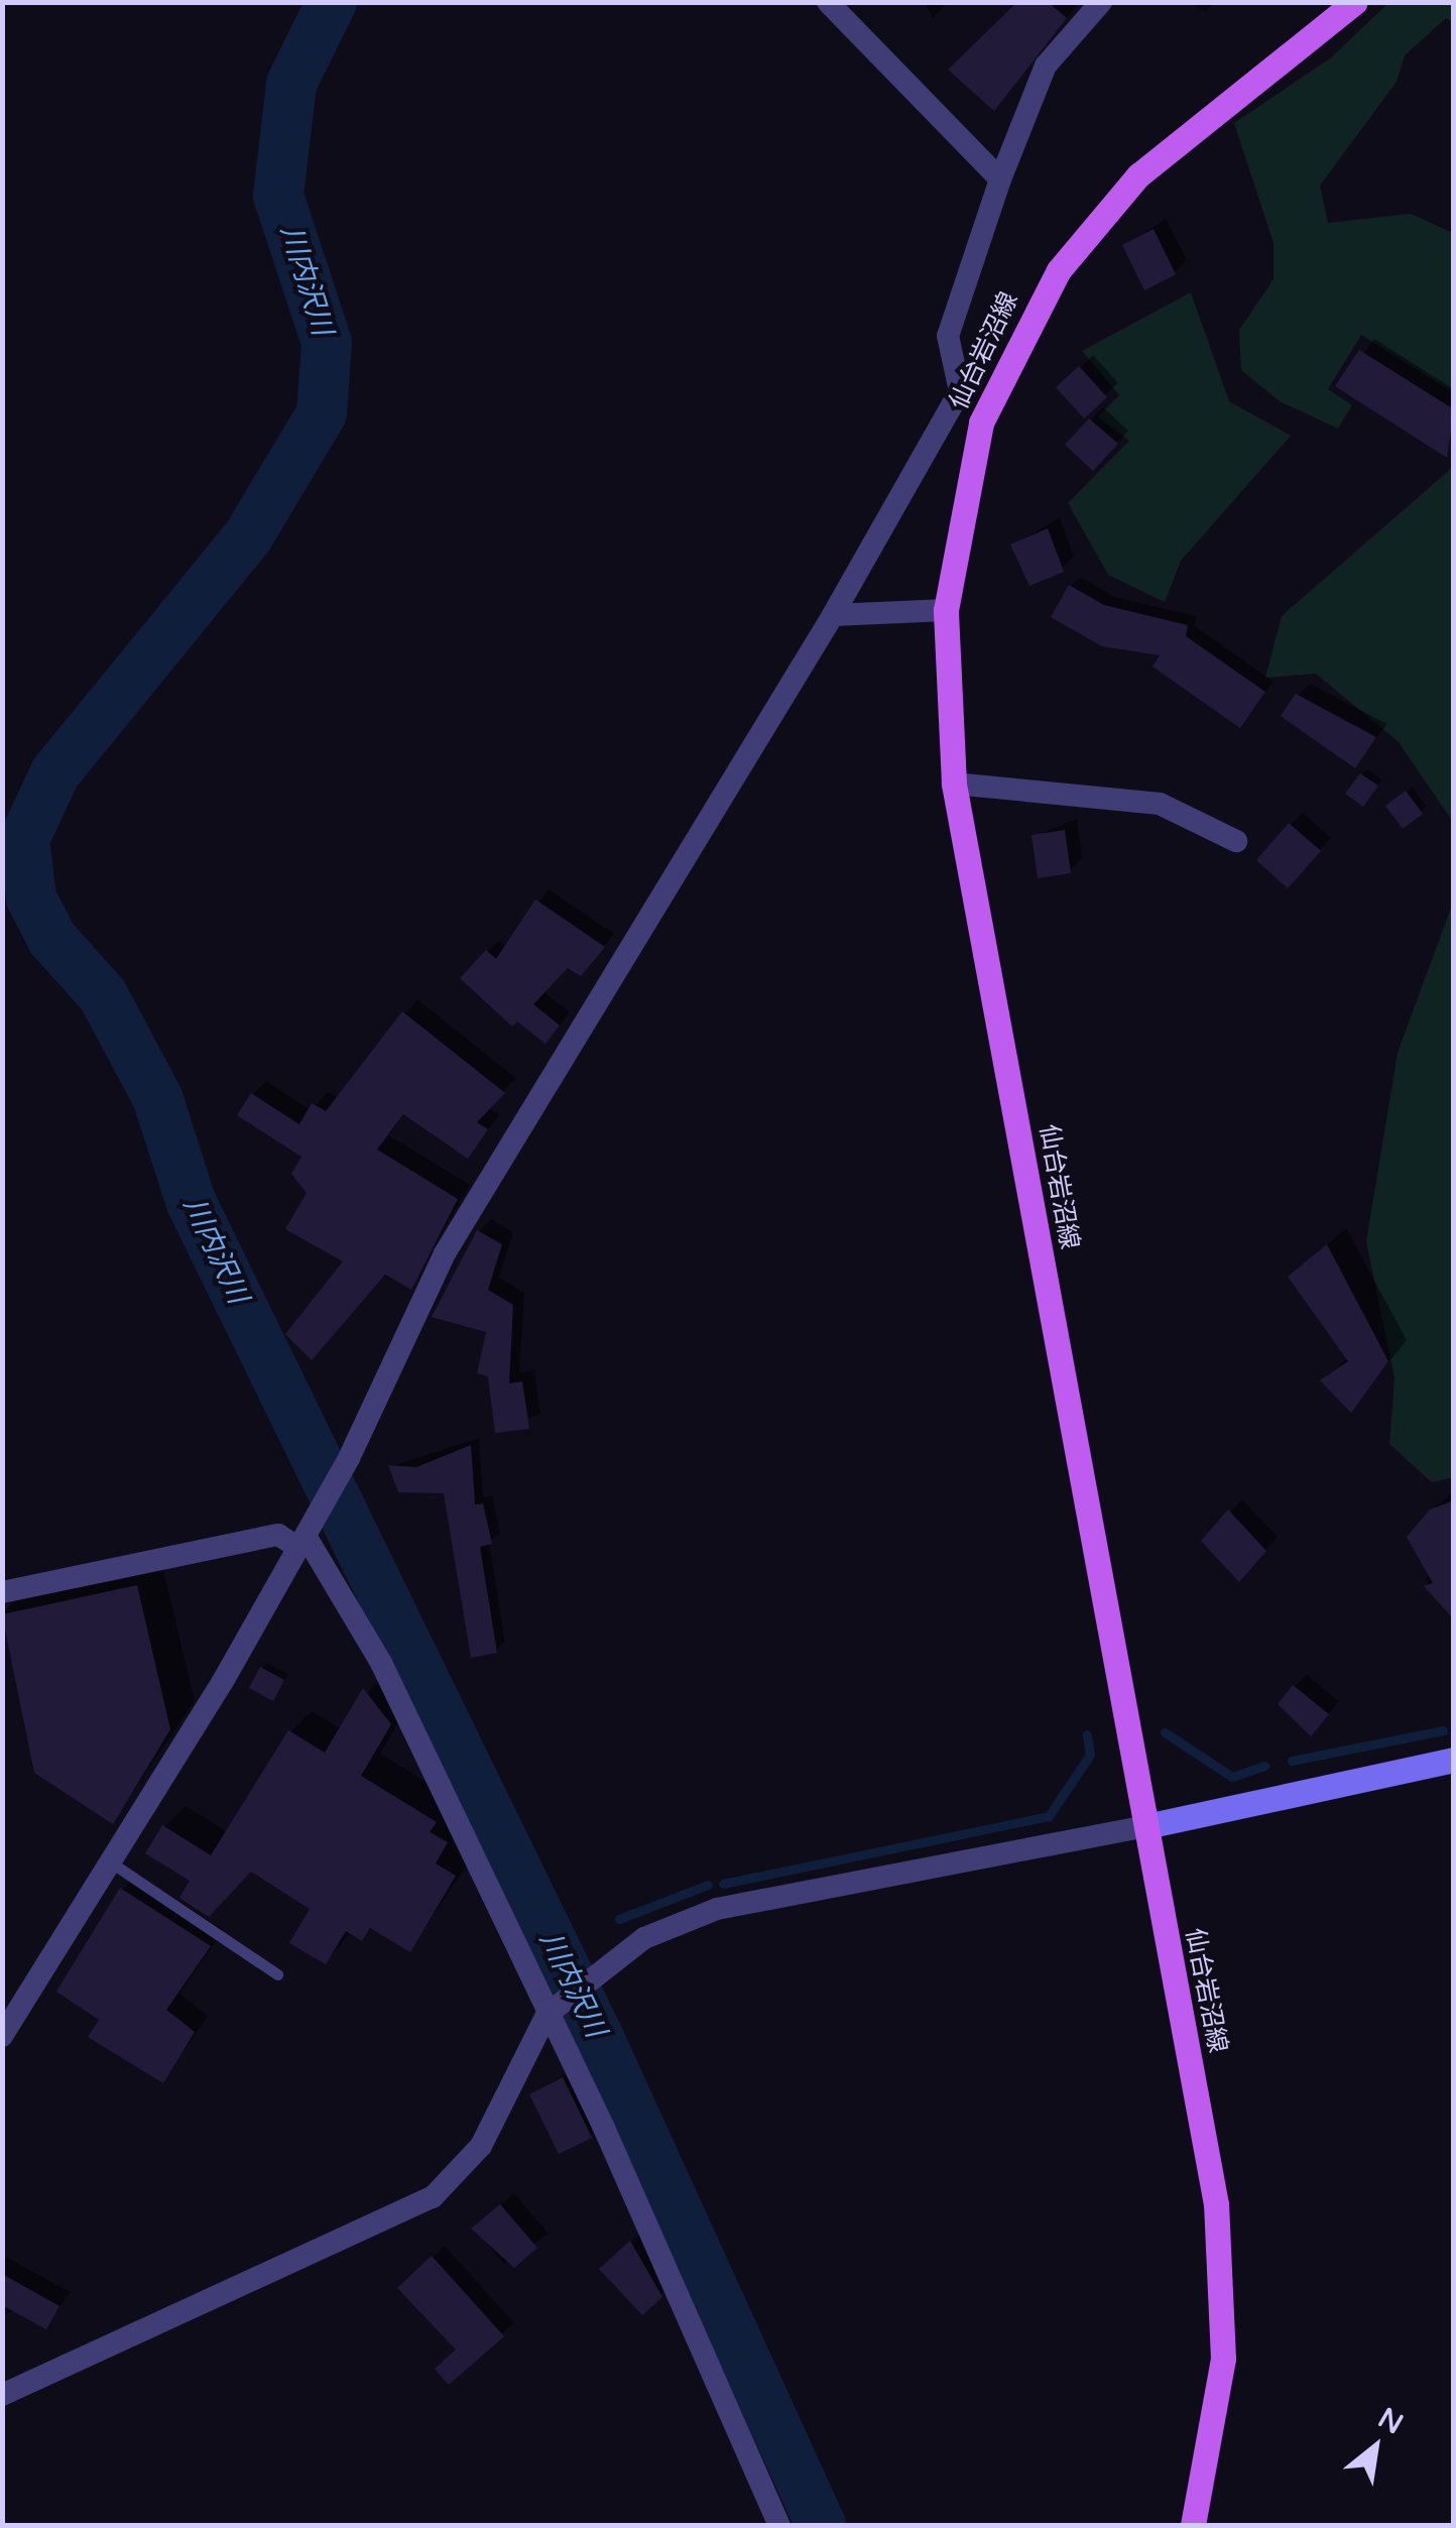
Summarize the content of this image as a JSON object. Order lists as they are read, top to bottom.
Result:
{
  "streets": {
    "main road": ["仙台岩沼線"]
  },
  "water": ["川内沢川"],
  "north": "top right"
}
